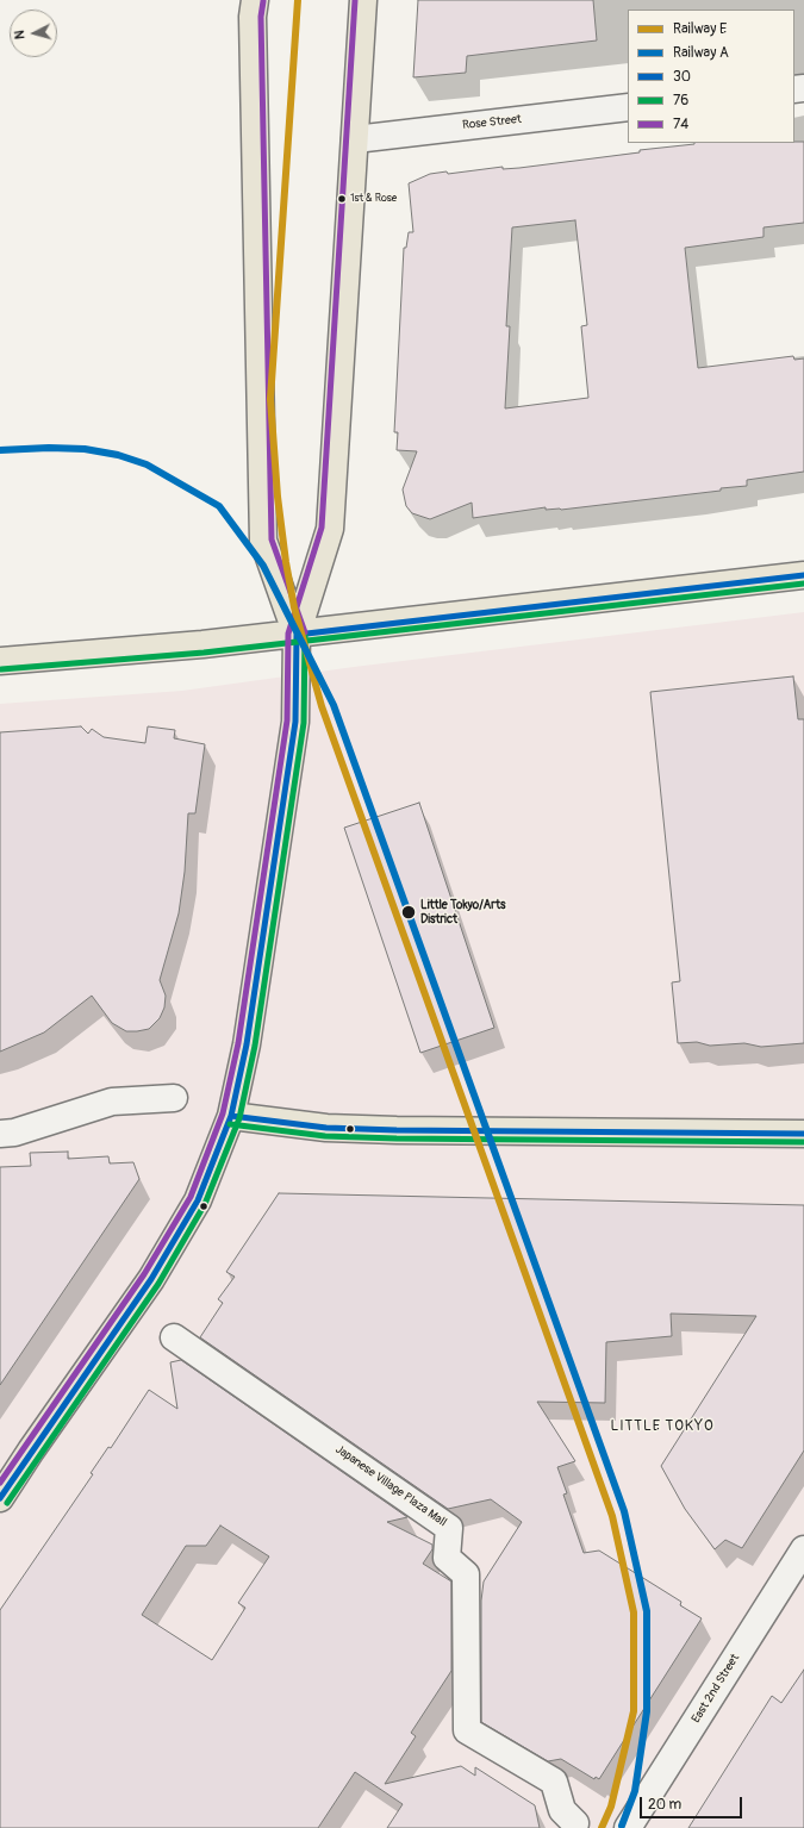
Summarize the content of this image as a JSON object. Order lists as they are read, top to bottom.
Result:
{
  "streets": {
    "street": ["Rose Street", "Japanese Village Plaza Mall", "East 2nd Street"]
  },
  "districts": ["LITTLE TOKYO"],
  "places": ["1st & Rose", "Little Tokyo/Arts District"],
  "lines": [
    "rail line E",
    "transit line 74",
    "rail line A",
    "transit line 30",
    "transit line 76"
  ],
  "legend": [
    "Railway E",
    "Railway A",
    "30",
    "76",
    "74"
  ],
  "scale_bar": "20 m",
  "north": "left"
}
